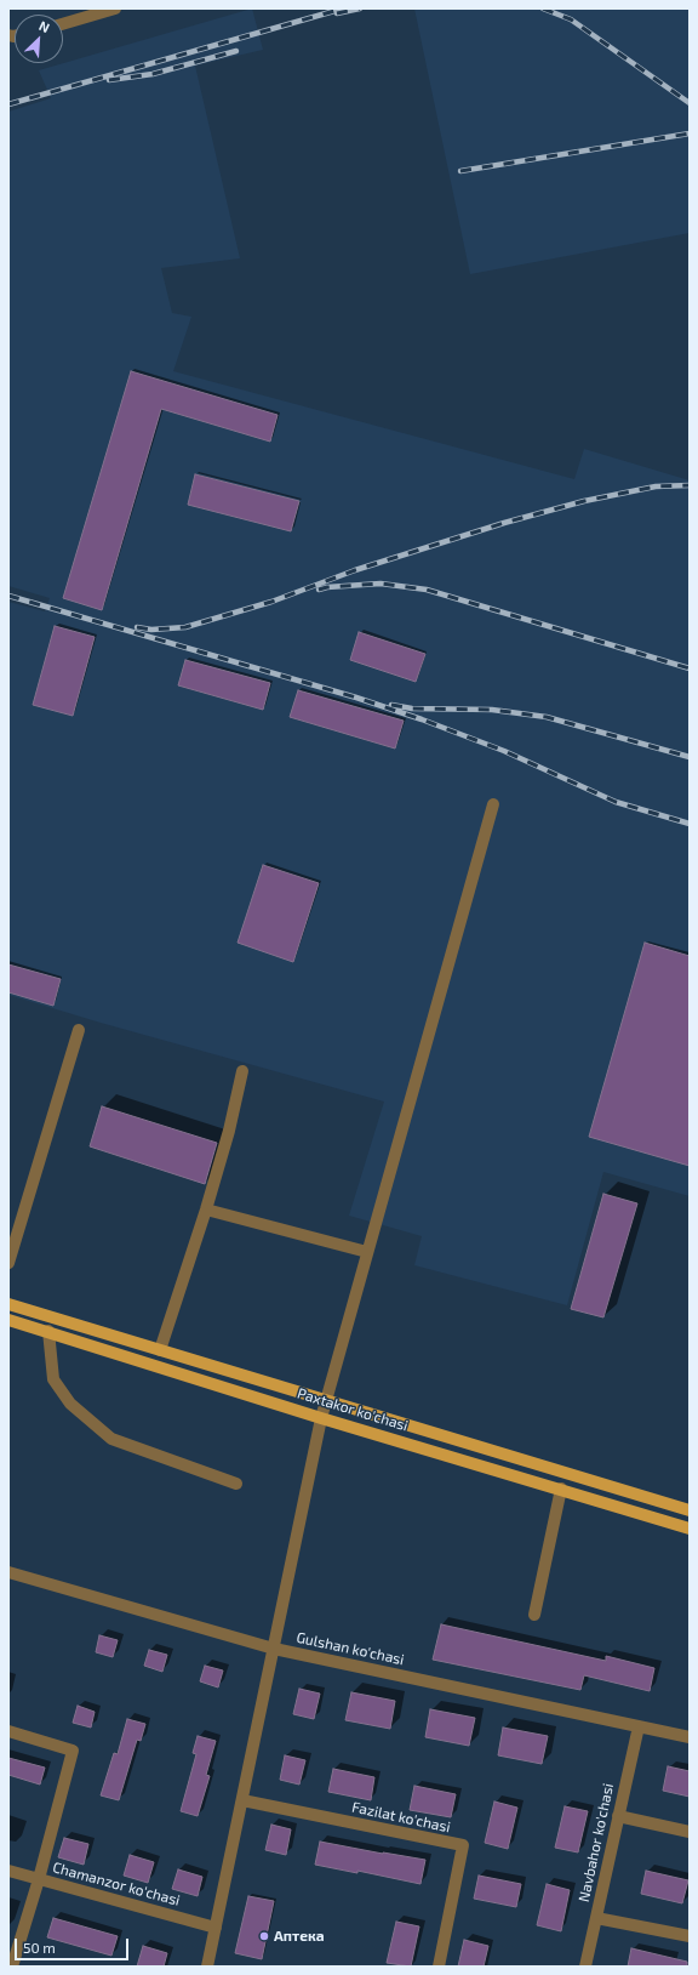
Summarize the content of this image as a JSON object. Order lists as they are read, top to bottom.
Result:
{
  "streets": {
    "main road": ["Paxtakor ko'chasi"],
    "street": [
      "Gulshan ko'chasi",
      "Fazilat ko'chasi",
      "Navbahor ko'chasi",
      "Chamanzor ko'chasi"
    ]
  },
  "crossings": [
    ["Gulshan ko'chasi", "Navbahor ko'chasi"]
  ],
  "places": ["Аптека"],
  "scale_bar": "50 m",
  "north": "top right"
}
